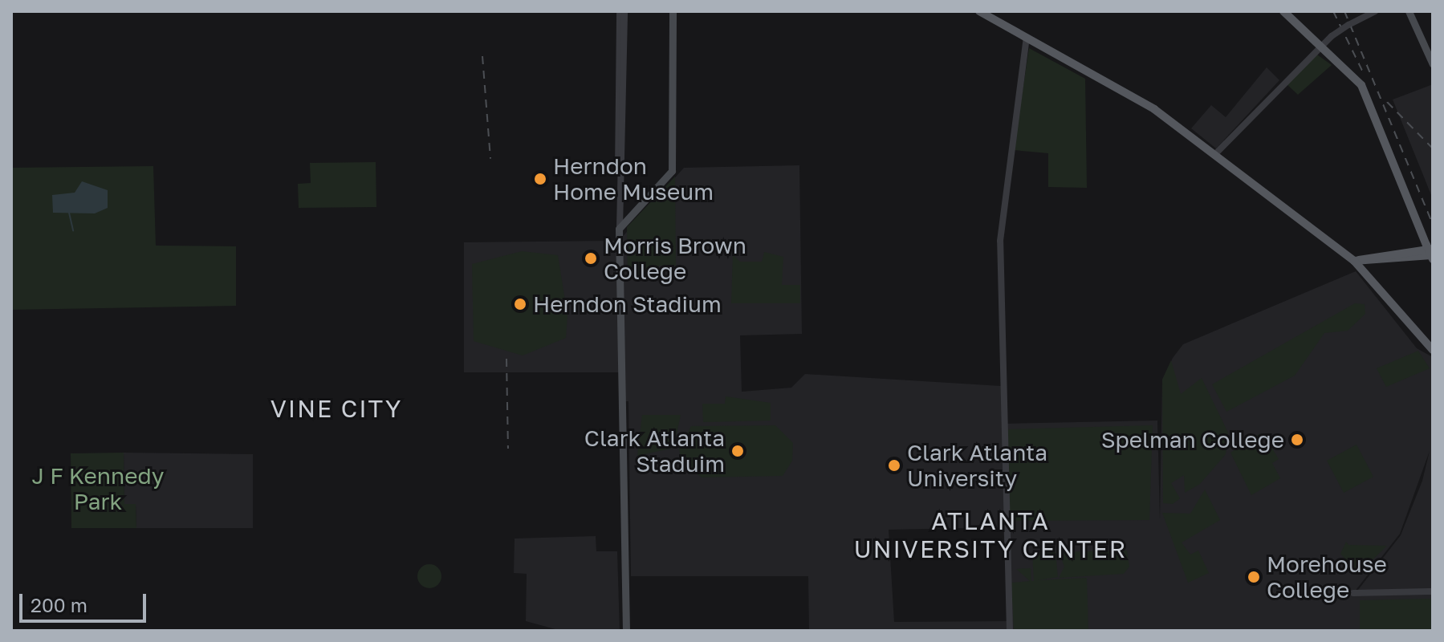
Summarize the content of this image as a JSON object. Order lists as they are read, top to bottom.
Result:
{
  "districts": ["VINE CITY", "ATLANTA UNIVERSITY CENTER"],
  "parks": ["J F Kennedy Park"],
  "places": [
    "Herndon Home Museum",
    "Morris Brown College",
    "Herndon Stadium",
    "Spelman College",
    "Clark Atlanta Staduim",
    "Clark Atlanta University",
    "Morehouse College"
  ],
  "scale_bar": "200 m"
}
